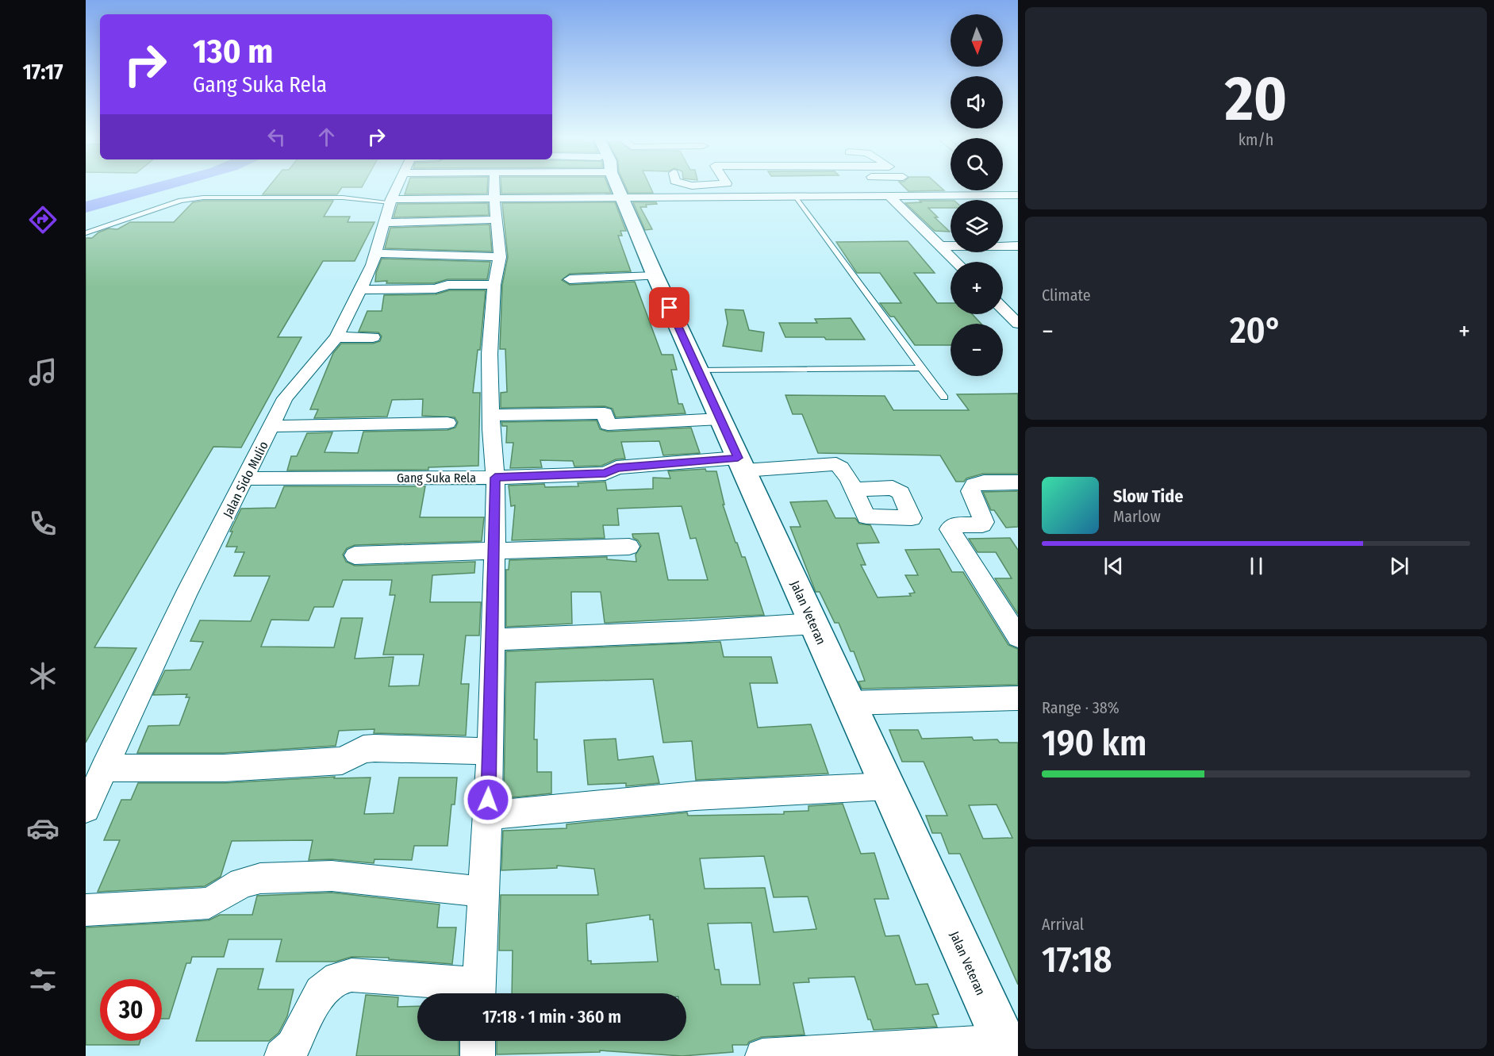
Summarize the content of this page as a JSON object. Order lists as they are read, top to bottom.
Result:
{
  "streets": {
    "main road": ["Jalan Veteran"],
    "street": ["Gang Suka Rela", "Jalan Sido Mulio"]
  },
  "crossings": [
    ["Gang Suka Rela", "Jalan Sido Mulio"],
    ["Gang Suka Rela", "Jalan Veteran"]
  ],
  "north": "bottom",
  "page": {
    "tabs": "17:17",
    "tile": [
      ["20", "km/h"],
      "Climate",
      ["Range · 38%", "190 km"],
      ["Arrival", "17:18"]
    ],
    "map_buttons": ["+", "−"],
    "turn": ["130 m", "Gang Suka Rela"],
    "heat": ["−", "20°", "+"],
    "song": ["Slow Tide", "Marlow"],
    "limit": "30",
    "trip": "17:18 · 1 min · 360 m"
  }
}
